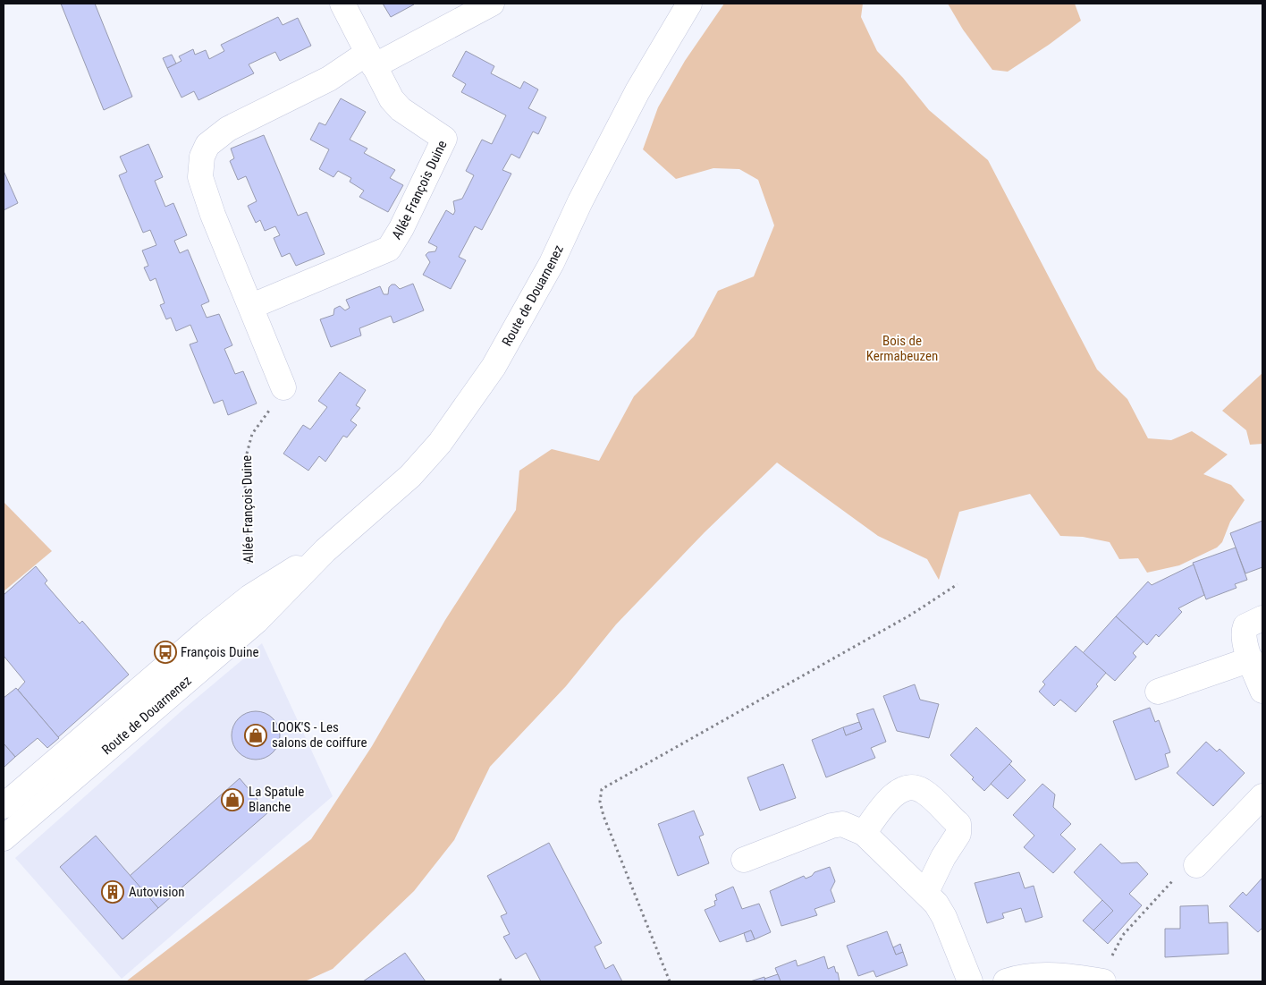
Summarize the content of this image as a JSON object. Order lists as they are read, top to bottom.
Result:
{
  "streets": {
    "street": ["Allée François Duine", "Route de Douarnenez"]
  },
  "crossings": [
    ["Allée François Duine", "Route de Douarnenez"]
  ],
  "parks": ["Bois de Kermabeuzen"],
  "places": {
    "bus stop": ["François Duine"],
    "shop": ["LOOK'S - Les salons de coiffure", "La Spatule Blanche"],
    "building": ["Autovision"]
  }
}
